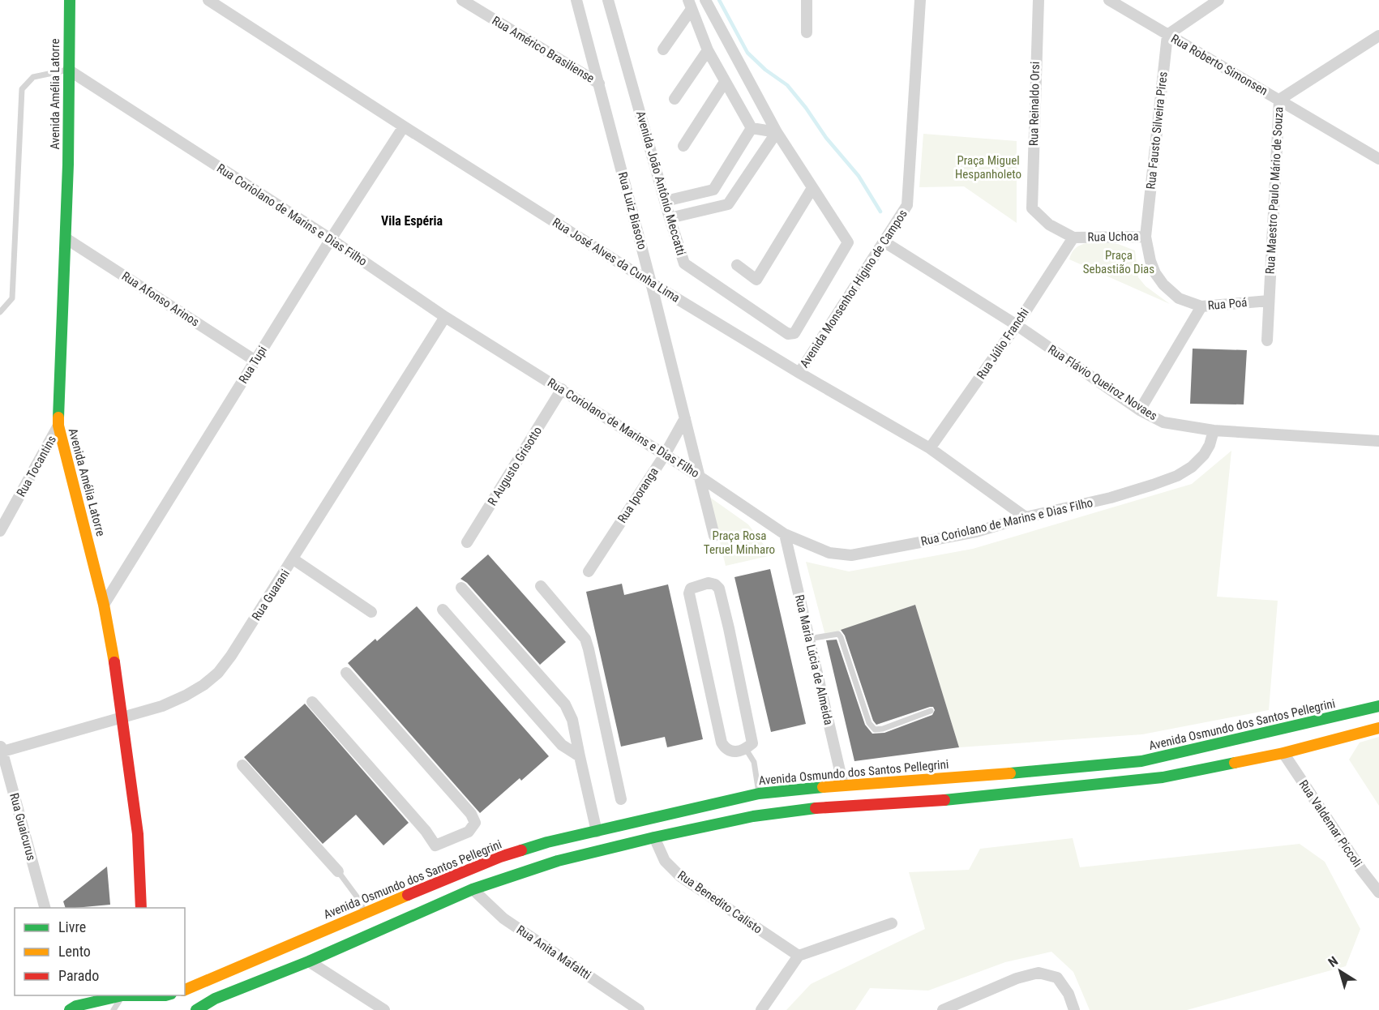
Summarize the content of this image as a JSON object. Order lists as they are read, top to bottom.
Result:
{
  "streets": {
    "main road": ["Avenida Amélia Latorre", "Avenida Osmundo dos Santos Pellegrini"],
    "street": [
      "Rua Américo Brasiliense",
      "Rua Roberto Simonsen",
      "Rua Reinaldo Orsi",
      "Rua Fausto Silveira Pires",
      "Avenida João Antônio Meccatti",
      "Rua Maestro Paulo Mário de Souza",
      "Rua Luiz Biasoto",
      "Rua Coriolano de Marins e Dias Filho",
      "Rua Uchoa",
      "Rua José Alves da Cunha Lima",
      "Avenida Monsenhor Higino de Campos",
      "Rua Afonso Arinos",
      "Rua Poá",
      "Rua Júlio Franchi",
      "Rua Tupi",
      "Rua Flávio Queiroz Novaes",
      "Rua Tocantins",
      "R Augusto Grisotto",
      "Rua Iporanga",
      "Rua Guarani",
      "Rua Maria Lúcia de Almeida",
      "Rua Valdemar Piccoli",
      "Rua Guaicurus",
      "Rua Benedito Calisto",
      "Rua Anita Mafaltti"
    ]
  },
  "crossings": [
    ["Rua Américo Brasiliense", "Rua Luiz Biasoto"],
    ["Rua Roberto Simonsen", "Rua Fausto Silveira Pires"],
    ["Rua Roberto Simonsen", "Rua Maestro Paulo Mário de Souza"],
    ["Avenida Amélia Latorre", "Rua Coriolano de Marins e Dias Filho"],
    ["Avenida Amélia Latorre", "Rua Afonso Arinos"],
    ["Avenida Amélia Latorre", "Rua Tupi"],
    ["Avenida Amélia Latorre", "Rua Tocantins"],
    ["Avenida Amélia Latorre", "Rua Guarani"],
    ["Rua Reinaldo Orsi", "Rua Uchoa"],
    ["Rua Fausto Silveira Pires", "Rua Uchoa"],
    ["Rua Fausto Silveira Pires", "Rua Poá"],
    ["Rua Maestro Paulo Mário de Souza", "Rua Poá"],
    ["Rua Luiz Biasoto", "Rua Coriolano de Marins e Dias Filho"],
    ["Rua Luiz Biasoto", "Rua José Alves da Cunha Lima"],
    ["Rua Luiz Biasoto", "Rua Iporanga"],
    ["Rua Coriolano de Marins e Dias Filho", "Rua José Alves da Cunha Lima"],
    ["Rua Coriolano de Marins e Dias Filho", "Rua Tupi"],
    ["Rua Coriolano de Marins e Dias Filho", "Rua Flávio Queiroz Novaes"],
    ["Rua Coriolano de Marins e Dias Filho", "R Augusto Grisotto"],
    ["Rua Coriolano de Marins e Dias Filho", "Rua Iporanga"],
    ["Rua Coriolano de Marins e Dias Filho", "Rua Guarani"],
    ["Rua Coriolano de Marins e Dias Filho", "Rua Maria Lúcia de Almeida"],
    ["Rua Uchoa", "Rua Júlio Franchi"],
    ["Rua José Alves da Cunha Lima", "Avenida Monsenhor Higino de Campos"],
    ["Rua José Alves da Cunha Lima", "Rua Júlio Franchi"],
    ["Rua José Alves da Cunha Lima", "Rua Tupi"],
    ["Avenida Monsenhor Higino de Campos", "Rua Flávio Queiroz Novaes"],
    ["Rua Afonso Arinos", "Rua Tupi"],
    ["Rua Júlio Franchi", "Rua Flávio Queiroz Novaes"],
    ["Rua Guarani", "Rua Guaicurus"],
    ["Rua Maria Lúcia de Almeida", "Avenida Osmundo dos Santos Pellegrini"]
  ],
  "districts": ["Vila Espéria"],
  "parks": ["Praça Miguel Hespanholeto", "Praça Sebastião Dias", "Praça Rosa Teruel Minharo"],
  "legend": ["Livre", "Lento", "Parado"],
  "north": "top left"
}
